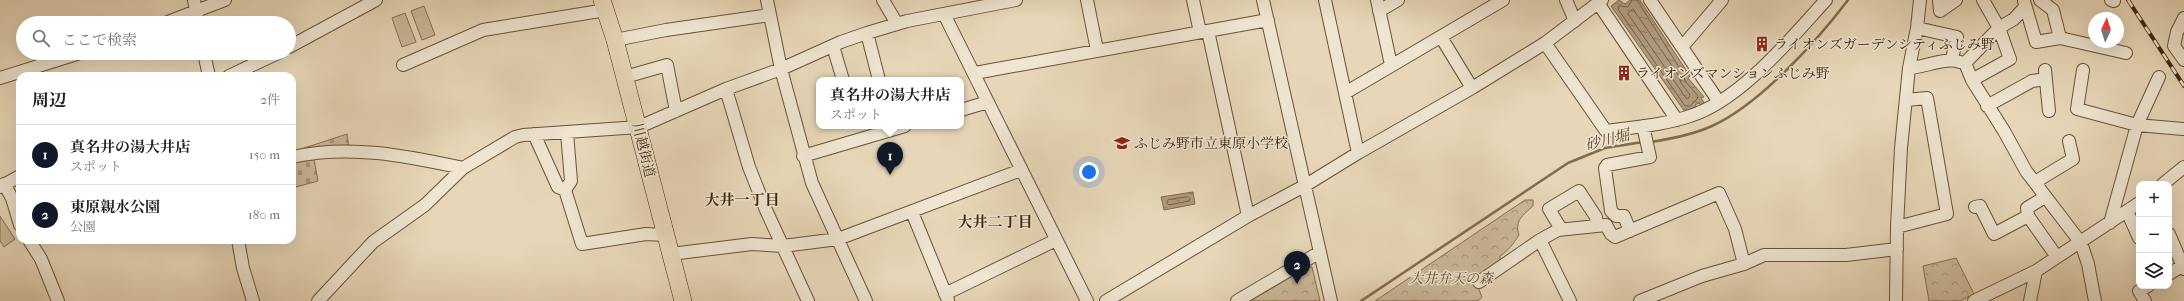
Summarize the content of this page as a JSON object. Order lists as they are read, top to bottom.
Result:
{
  "streets": {
    "highway": ["川越街道"]
  },
  "districts": ["大井一丁目", "大井二丁目"],
  "water": ["砂川堀"],
  "parks": ["大井弁天の森"],
  "places": {
    "building": ["ライオンズガーデンシティふじみ野", "ライオンズマンションふじみ野"],
    "school or university": ["ふじみ野市立東原小学校"]
  },
  "north": "top",
  "page": {
    "search": "ここで検索",
    "heading": ["周辺", "2件"],
    "popup": ["真名井の湯大井店", "スポット"],
    "list": [
      {
        "mark": "1",
        "name": "真名井の湯大井店",
        "note": "スポット",
        "value": "150 m"
      },
      {
        "mark": "2",
        "name": "東原親水公園",
        "note": "公園",
        "value": "180 m"
      }
    ],
    "pins": ["1", "2"],
    "map_buttons": ["+", "−"]
  }
}
